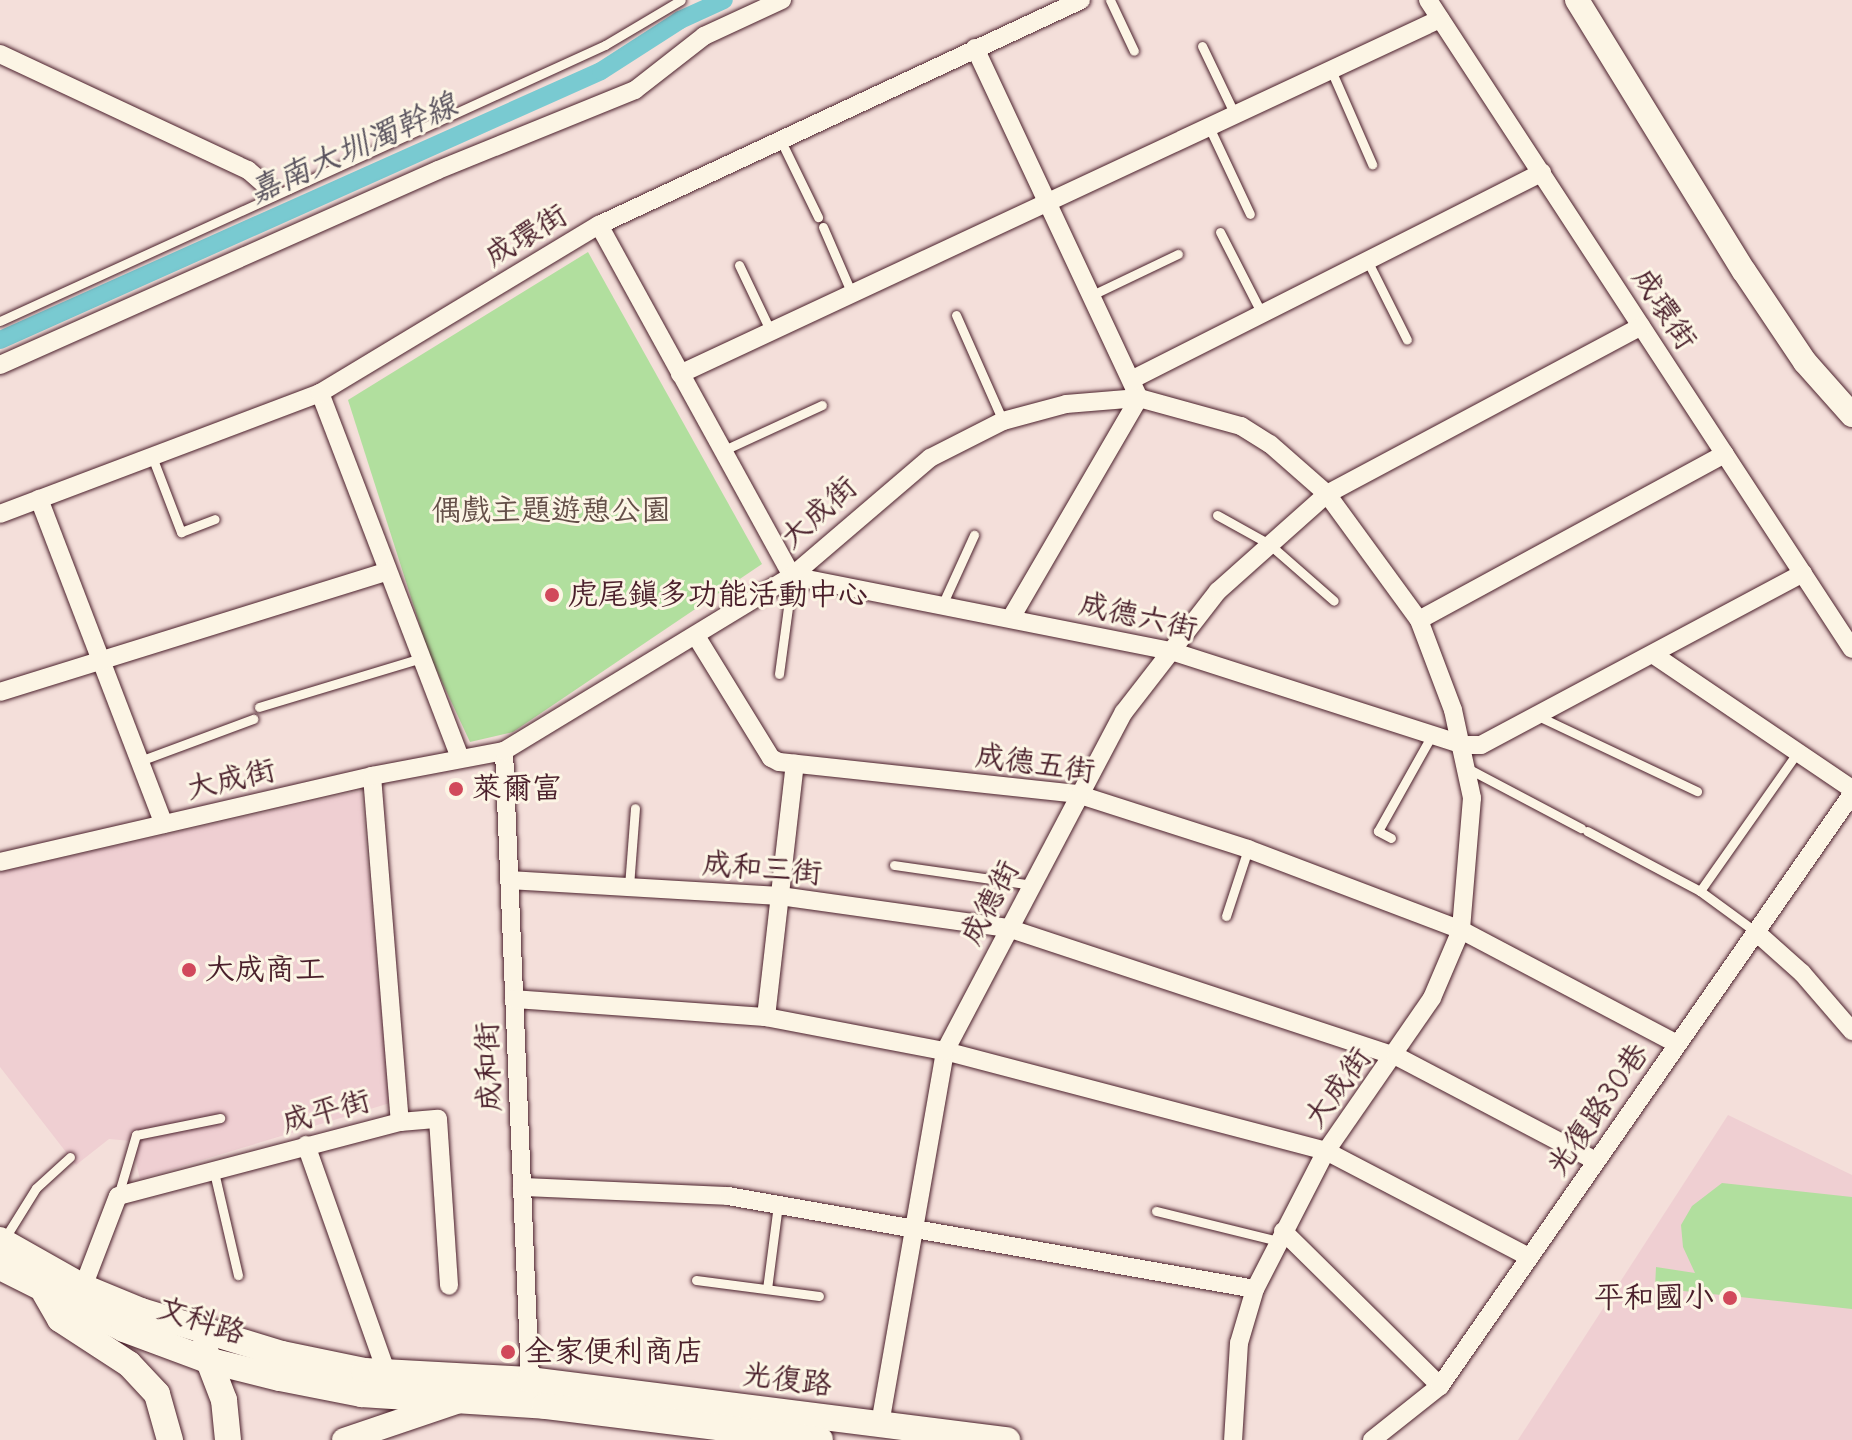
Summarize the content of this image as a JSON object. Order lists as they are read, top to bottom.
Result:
{
  "streets": {
    "main road": ["文科路", "光復路"],
    "street": [
      "成環街",
      "大成街",
      "成德六街",
      "成德五街",
      "成和三街",
      "成德街",
      "成和街",
      "光復路30巷",
      "成平街"
    ]
  },
  "crossings": [
    ["成環街", "成德街"],
    ["大成街", "成德六街"],
    ["大成街", "成德五街"],
    ["大成街", "成和三街"],
    ["大成街", "成德街"],
    ["大成街", "成和街"],
    ["大成街", "成平街"],
    ["成德六街", "成德街"],
    ["成德五街", "成德街"],
    ["成德五街", "光復路30巷"],
    ["成和三街", "成德街"],
    ["成和三街", "成和街"],
    ["成和三街", "光復路30巷"],
    ["成德街", "光復路"],
    ["成和街", "文科路"],
    ["成和街", "光復路"],
    ["文科路", "光復路"]
  ],
  "water": ["嘉南大圳濁幹線"],
  "parks": ["偶戲主題遊憩公園"],
  "places": [
    "虎尾鎮多功能活動中心",
    "萊爾富",
    "大成商工",
    "平和國小",
    "全家便利商店"
  ]
}
